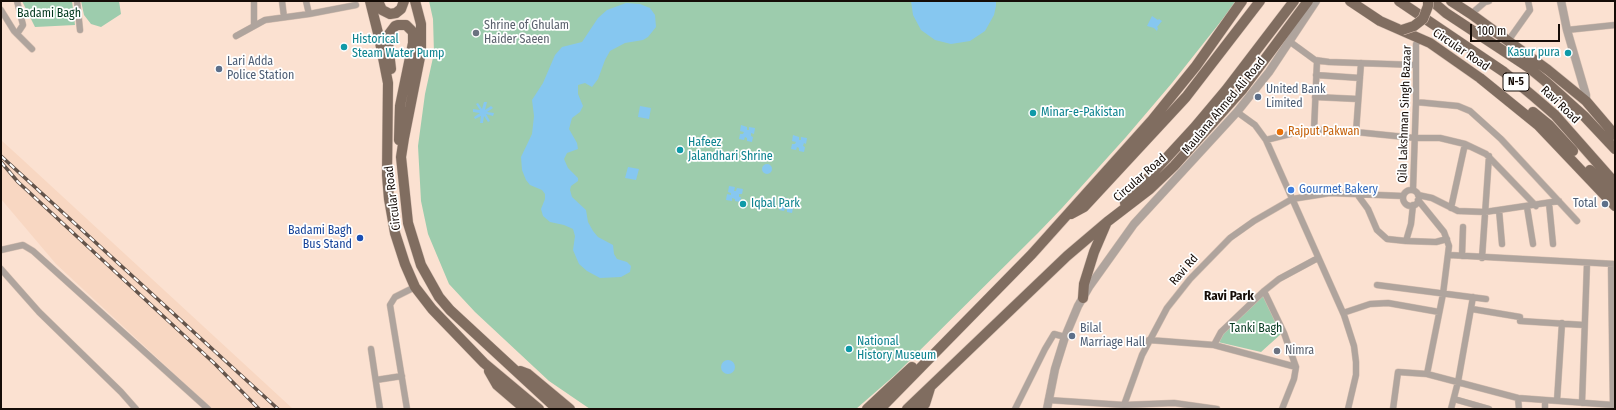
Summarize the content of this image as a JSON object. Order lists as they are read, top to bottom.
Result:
{
  "streets": {
    "main road": ["Circular Road", "N-5", "Ravi Road"],
    "street": ["Maulana Ahmed Ali Road", "Qila Lakshman Singh Bazaar", "Ravi Rd"]
  },
  "crossings": [
    ["Circular Road", "Qila Lakshman Singh Bazaar"],
    ["Qila Lakshman Singh Bazaar", "Ravi Rd"]
  ],
  "districts": ["Ravi Park"],
  "parks": ["Badami Bagh", "Tanki Bagh"],
  "places": [
    "Shrine of Ghulam Haider Saeen",
    "Historical Steam Water Pump",
    "Kasur pura",
    "Lari Adda Police Station",
    "United Bank Limited",
    "Minar-e-Pakistan",
    "Rajput Pakwan",
    "Hafeez Jalandhari Shrine",
    "Gourmet Bakery",
    "Iqbal Park",
    "Total",
    "Badami Bagh Bus Stand",
    "Bilal Marriage Hall",
    "National History Museum",
    "Nimra"
  ],
  "scale_bar": "100 m"
}
